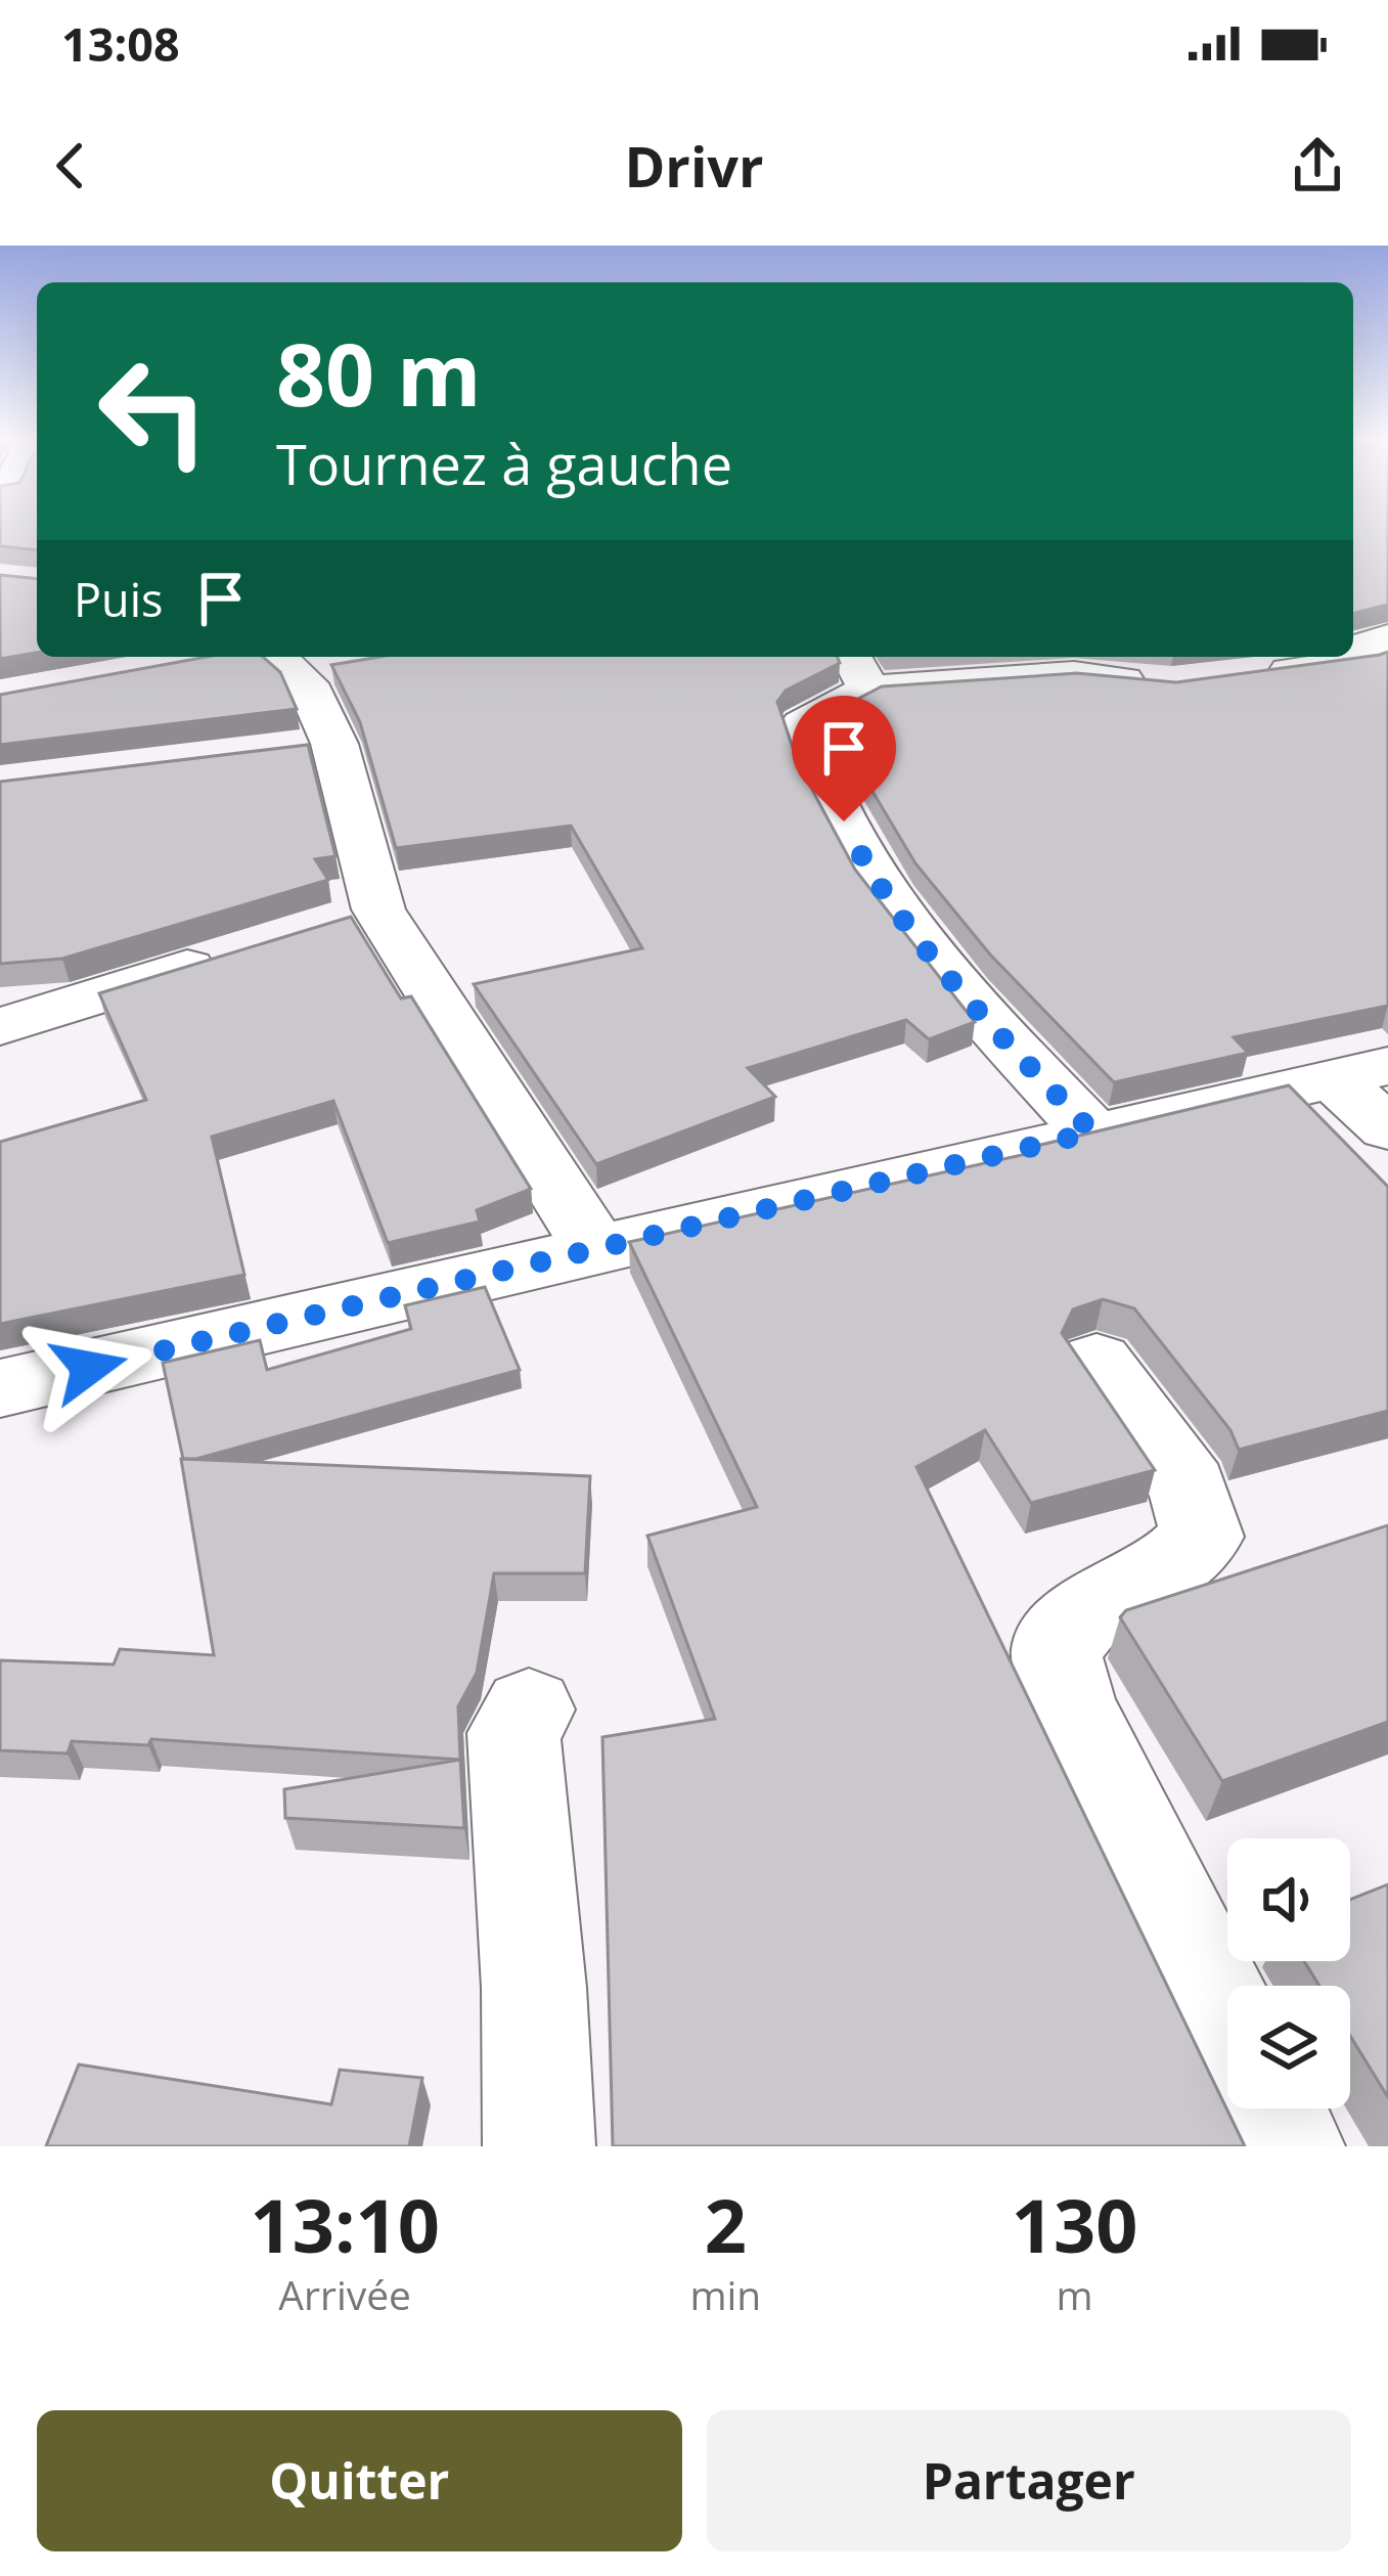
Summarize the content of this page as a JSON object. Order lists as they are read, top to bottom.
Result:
{
  "page": {
    "status": "13:08",
    "header": "Drivr",
    "turn": ["80 m", "Tournez à gauche"],
    "then": "Puis",
    "eta": [
      "13:10",
      "Arrivée",
      "2",
      "min",
      "130",
      "m"
    ],
    "buttons": ["Quitter", "Partager"]
  }
}
